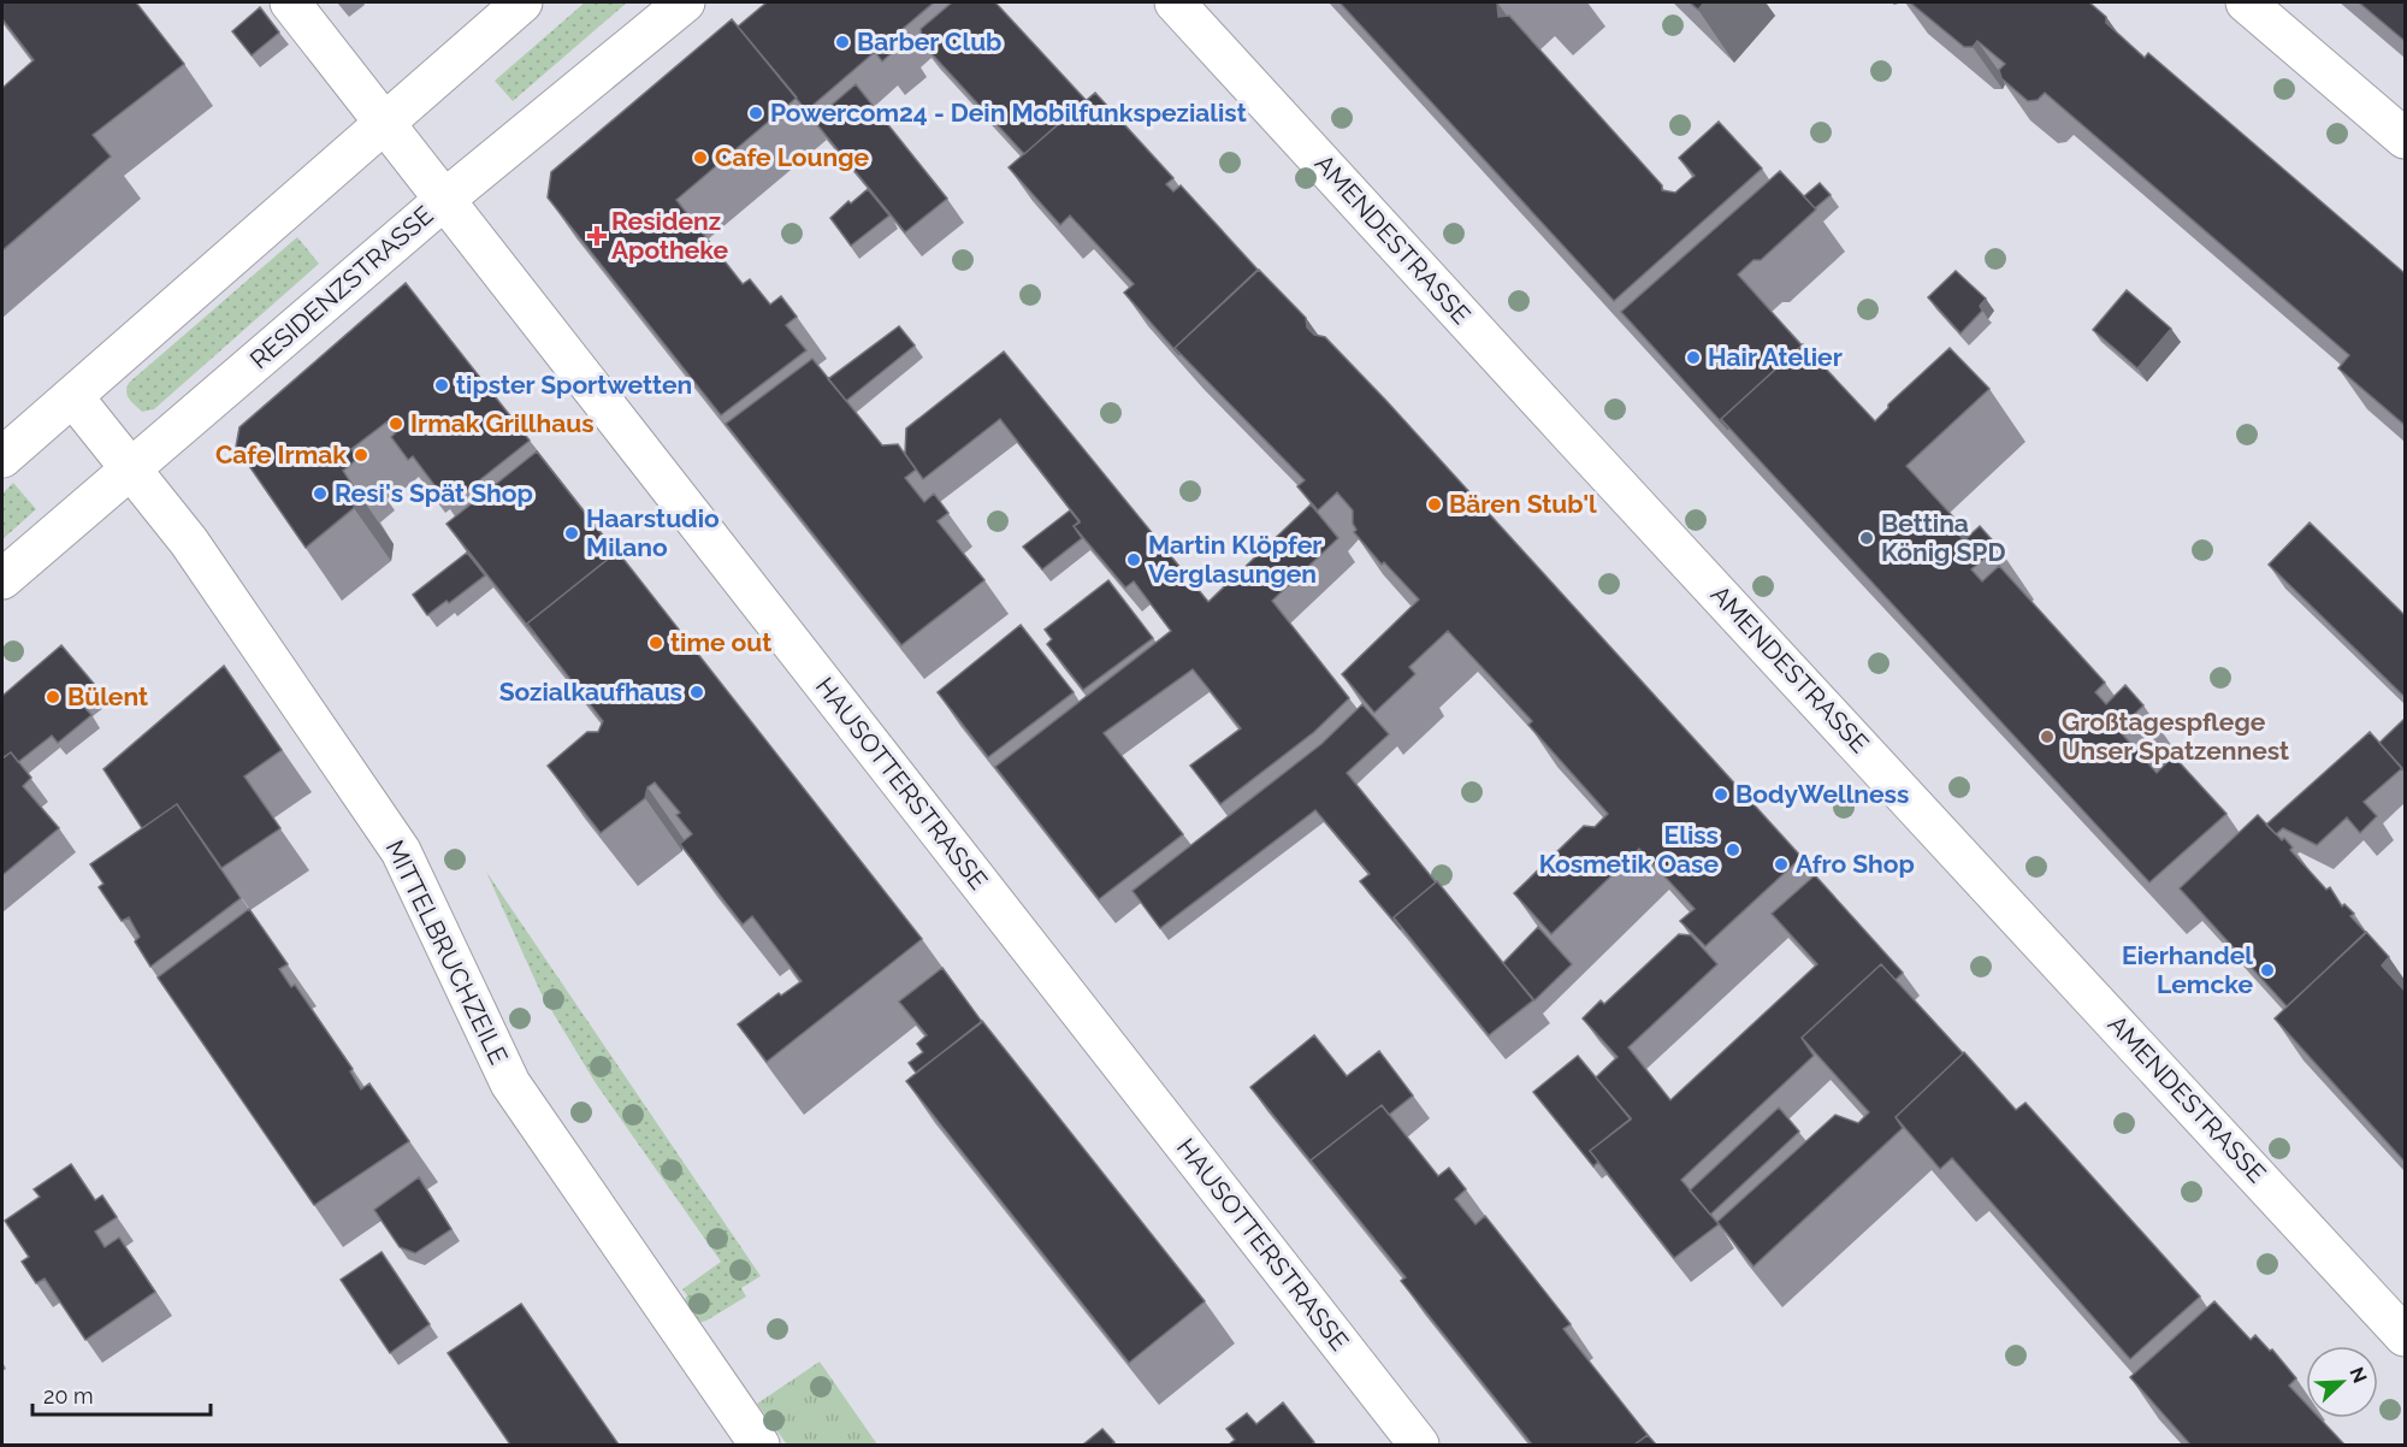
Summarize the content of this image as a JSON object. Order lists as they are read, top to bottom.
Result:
{
  "streets": {
    "street": [
      "AMENDESTRASSE",
      "RESIDENZSTRASSE",
      "HAUSOTTERSTRASSE",
      "MITTELBRUCHZEILE"
    ]
  },
  "crossings": [
    ["RESIDENZSTRASSE", "HAUSOTTERSTRASSE"],
    ["RESIDENZSTRASSE", "MITTELBRUCHZEILE"]
  ],
  "places": {
    "other": [
      "Barber Club",
      "Powercom24 - Dein Mobilfunkspezialist",
      "Cafe Lounge",
      "Hair Atelier",
      "tipster Sportwetten",
      "Irmak Grillhaus",
      "Cafe Irmak",
      "Resi's Spät Shop",
      "Bären Stub'l",
      "Haarstudio Milano",
      "Bettina König SPD",
      "Martin Klöpfer Verglasungen",
      "time out",
      "Sozialkaufhaus",
      "Bülent",
      "Großtagespflege Unser Spatzennest",
      "BodyWellness",
      "Eliss Kosmetik Oase",
      "Afro Shop",
      "Eierhandel Lemcke"
    ],
    "health": ["Residenz Apotheke"]
  },
  "scale_bar": "20 m",
  "north": "top right"
}
